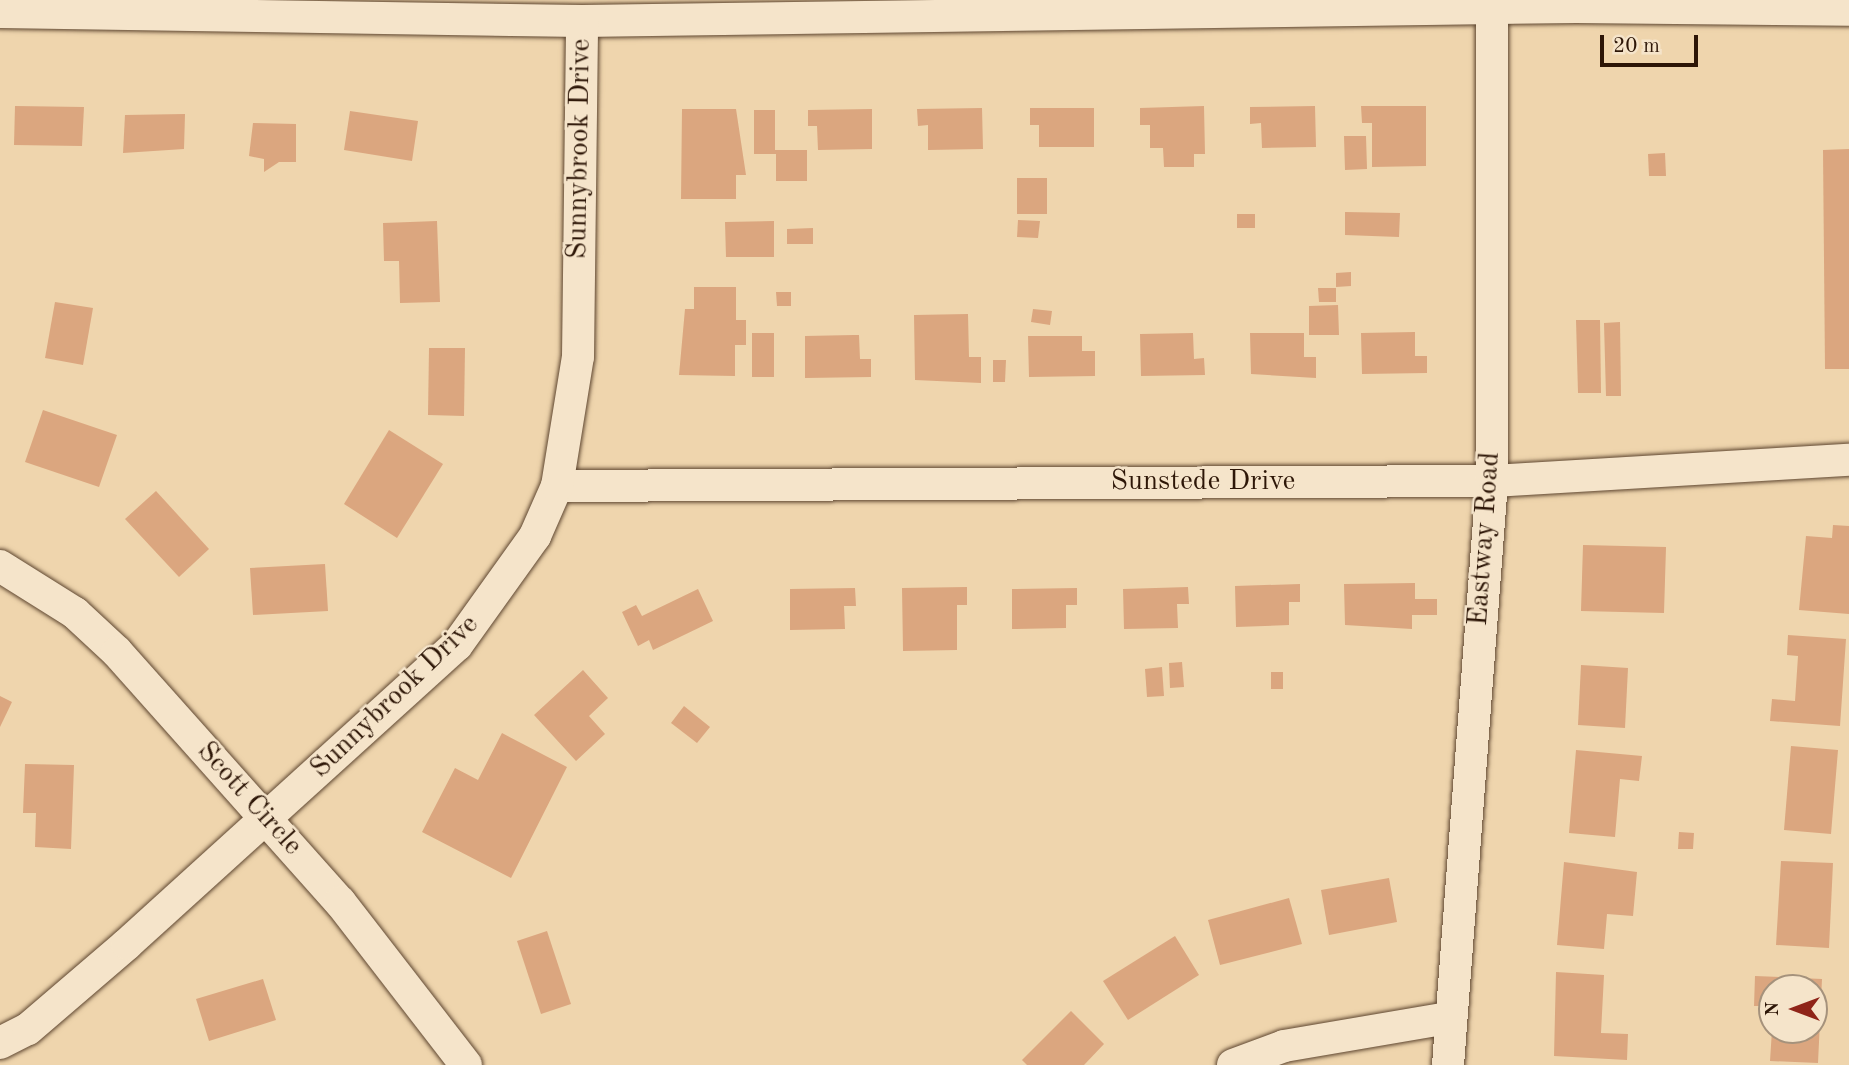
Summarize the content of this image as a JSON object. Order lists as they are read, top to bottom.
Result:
{
  "streets": {
    "street": [
      "Sunnybrook Drive",
      "Sunstede Drive",
      "Eastway Road",
      "Scott Circle"
    ]
  },
  "crossings": [
    ["Sunnybrook Drive", "Sunstede Drive"],
    ["Sunnybrook Drive", "Scott Circle"],
    ["Sunstede Drive", "Eastway Road"]
  ],
  "scale_bar": "20 m",
  "north": "left"
}
